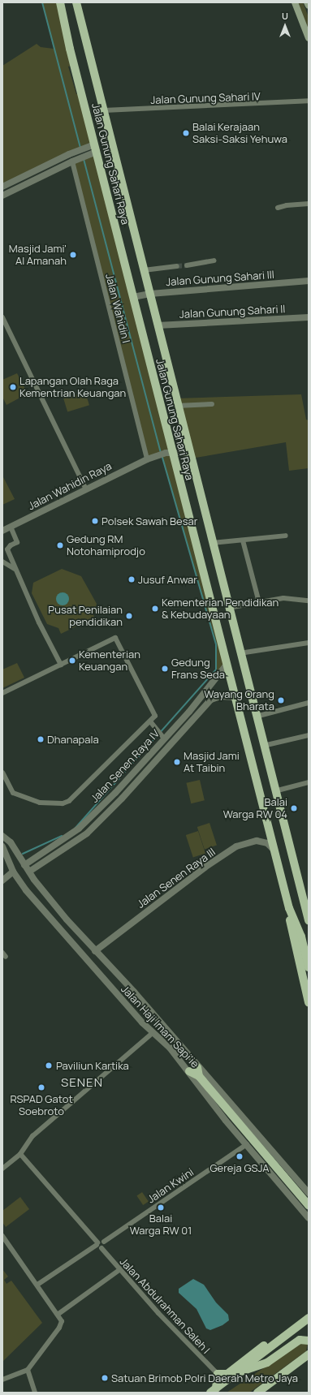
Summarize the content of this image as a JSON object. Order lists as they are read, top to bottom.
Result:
{
  "streets": {
    "main road": ["Jalan Gunung Sahari Raya"],
    "street": [
      "Jalan Gunung Sahari IV",
      "Jalan Gunung Sahari III",
      "Jalan Wahidin I",
      "Jalan Gunung Sahari II",
      "Jalan Wahidin Raya",
      "Jalan Senen Raya IV",
      "Jalan Senen Raya III",
      "Jalan Haji Imam Sapi'ie",
      "Jalan Kwini",
      "Jalan Abdulrahman Saleh I"
    ]
  },
  "crossings": [
    ["Jalan Gunung Sahari IV", "Jalan Gunung Sahari Raya"],
    ["Jalan Gunung Sahari Raya", "Jalan Gunung Sahari III"],
    ["Jalan Gunung Sahari Raya", "Jalan Gunung Sahari II"],
    ["Jalan Gunung Sahari Raya", "Jalan Wahidin Raya"],
    ["Jalan Gunung Sahari Raya", "Jalan Senen Raya IV"],
    ["Jalan Gunung Sahari Raya", "Jalan Senen Raya III"],
    ["Jalan Wahidin I", "Jalan Wahidin Raya"],
    ["Jalan Senen Raya IV", "Jalan Haji Imam Sapi'ie"],
    ["Jalan Senen Raya III", "Jalan Haji Imam Sapi'ie"],
    ["Jalan Haji Imam Sapi'ie", "Jalan Kwini"],
    ["Jalan Kwini", "Jalan Abdulrahman Saleh I"]
  ],
  "districts": ["SENEN"],
  "places": [
    "Balai Kerajaan Saksi-Saksi Yehuwa",
    "Masjid Jami' Al Amanah",
    "Lapangan Olah Raga Kementrian Keuangan",
    "Polsek Sawah Besar",
    "Gedung RM Notohamiprodjo",
    "Jusuf Anwar",
    "Kementerian Pendidikan & Kebudayaan",
    "Pusat Penilaian pendidikan",
    "Kementerian Keuangan",
    "Gedung Frans Seda",
    "Wayang Orang Bharata",
    "Dhanapala",
    "Masjid Jami At Taibin",
    "Balai Warga RW 04",
    "Paviliun Kartika",
    "RSPAD Gatot Soebroto",
    "Gereja GSJA",
    "Balai Warga RW 01",
    "Satuan Brimob Polri Daerah Metro Jaya"
  ],
  "north": "top"
}
